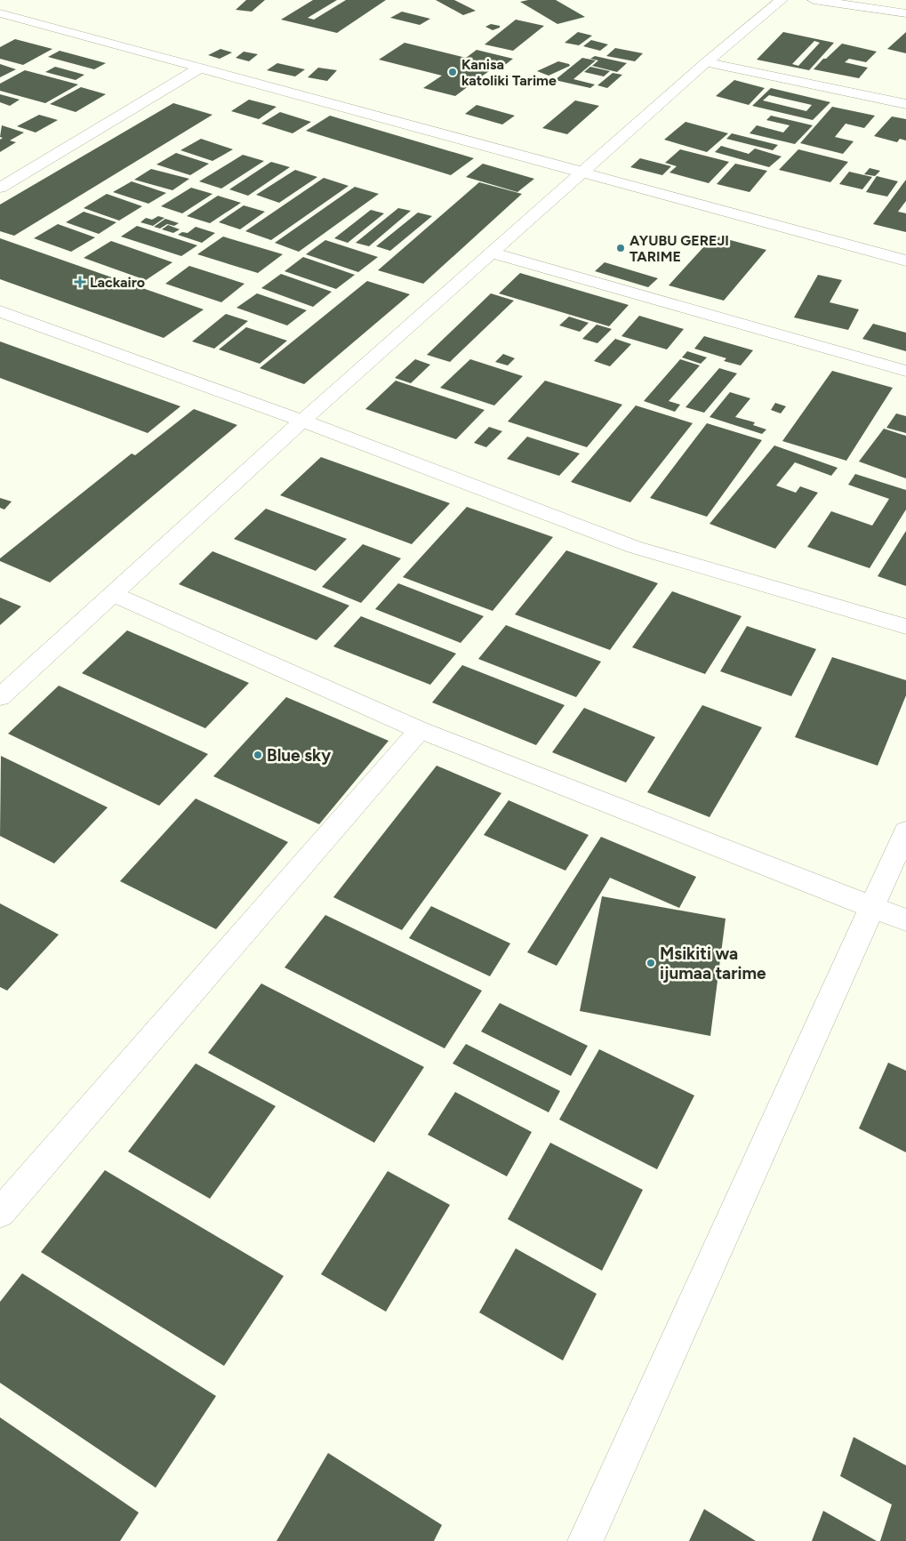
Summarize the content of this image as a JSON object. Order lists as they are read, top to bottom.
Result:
{
  "places": {
    "other": [
      "Kanisa katoliki Tarime",
      "AYUBU GEREJI TARIME",
      "Blue sky",
      "Msikiti wa ijumaa tarime"
    ],
    "health": ["Lackairo"]
  }
}
